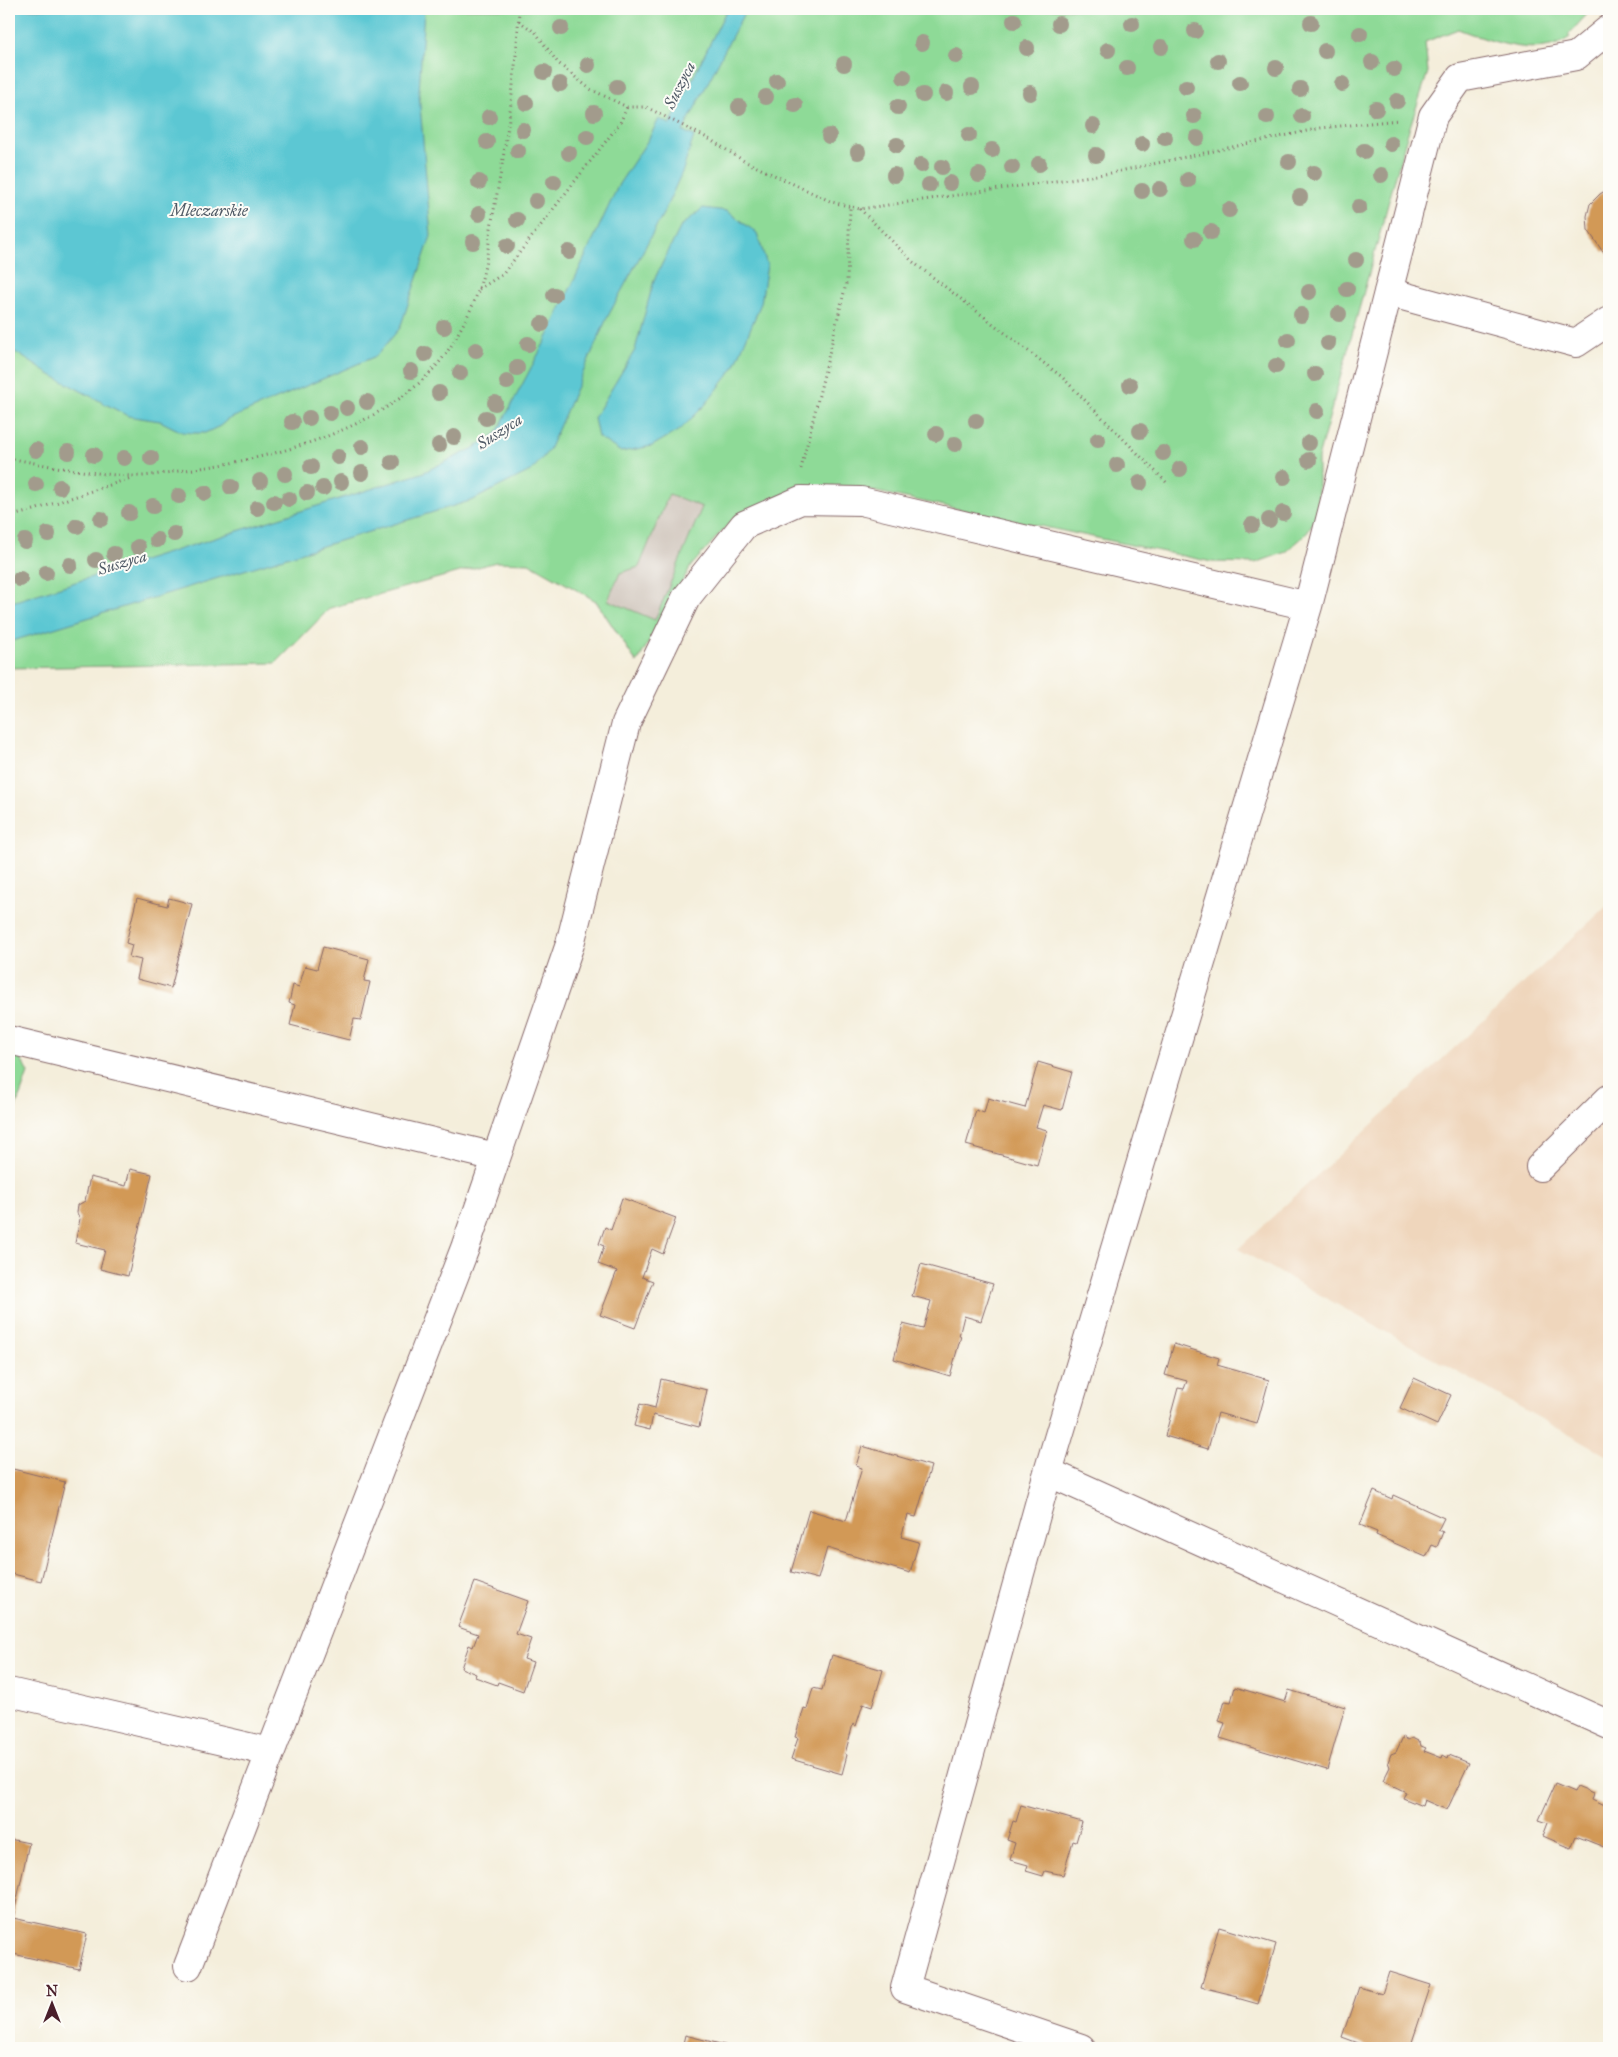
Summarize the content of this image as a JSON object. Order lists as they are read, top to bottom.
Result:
{
  "water": ["Suszyca", "Mleczarskie"],
  "north": "top"
}
